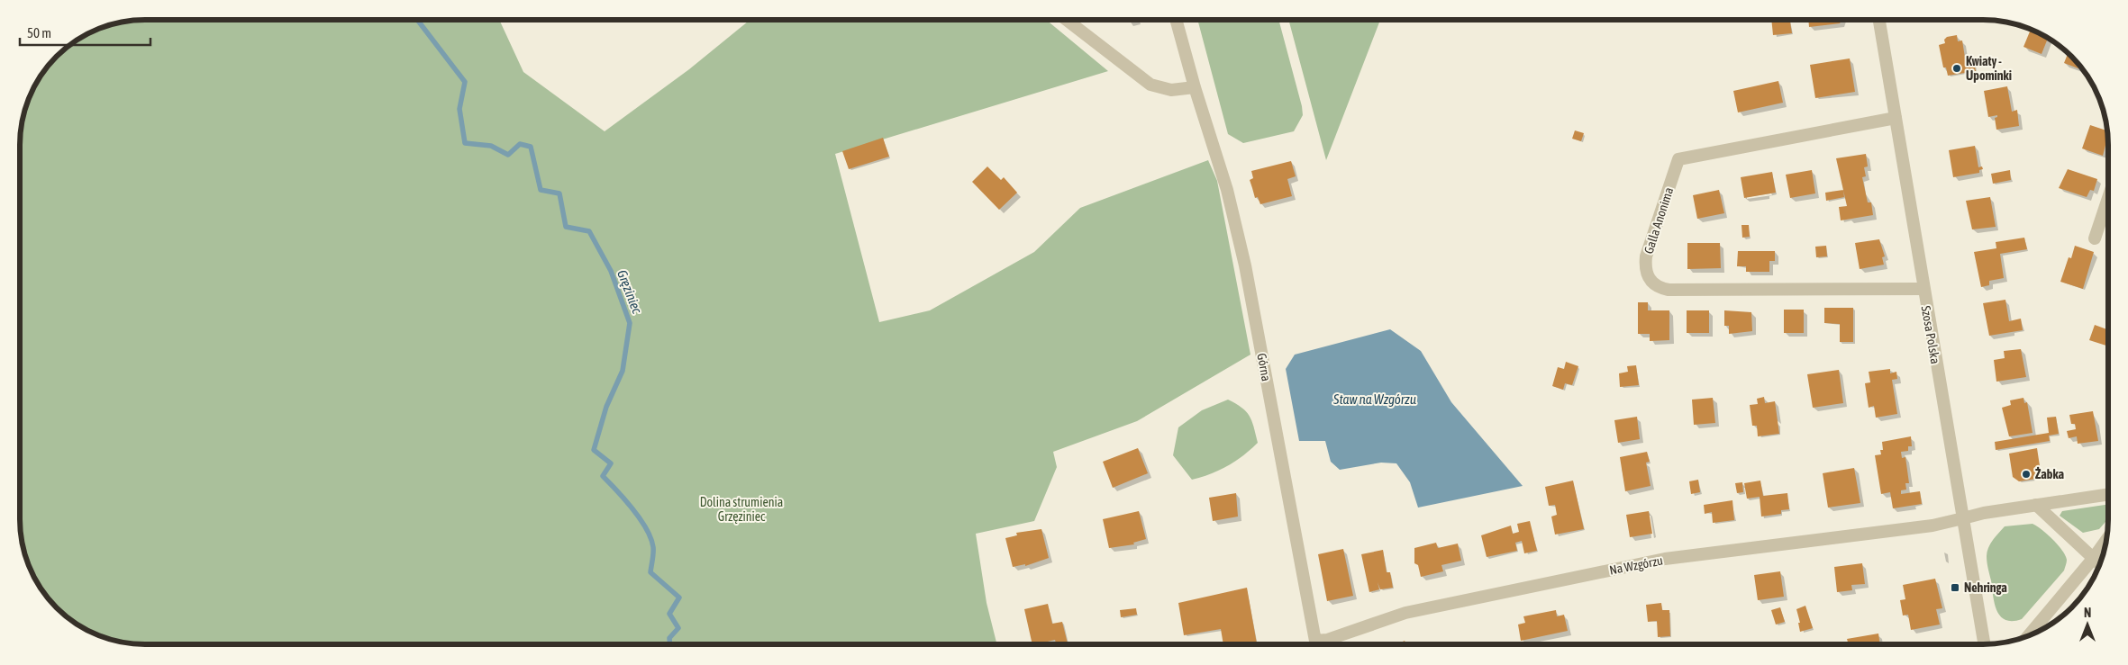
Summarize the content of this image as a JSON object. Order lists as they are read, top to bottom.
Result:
{
  "streets": {
    "street": [
      "Galla Anonima",
      "Szosa Polska",
      "Górna",
      "Na Wzgórzu"
    ]
  },
  "crossings": [
    ["Galla Anonima", "Szosa Polska"],
    ["Szosa Polska", "Na Wzgórzu"]
  ],
  "water": ["Gręziniec", "Staw na Wzgórzu"],
  "parks": ["Dolina strumienia Grzęziniec"],
  "places": {
    "other": ["Kwiaty - Upominki", "Żabka"],
    "transit": ["Nehringa"]
  },
  "scale_bar": "50 m",
  "north": "top"
}
